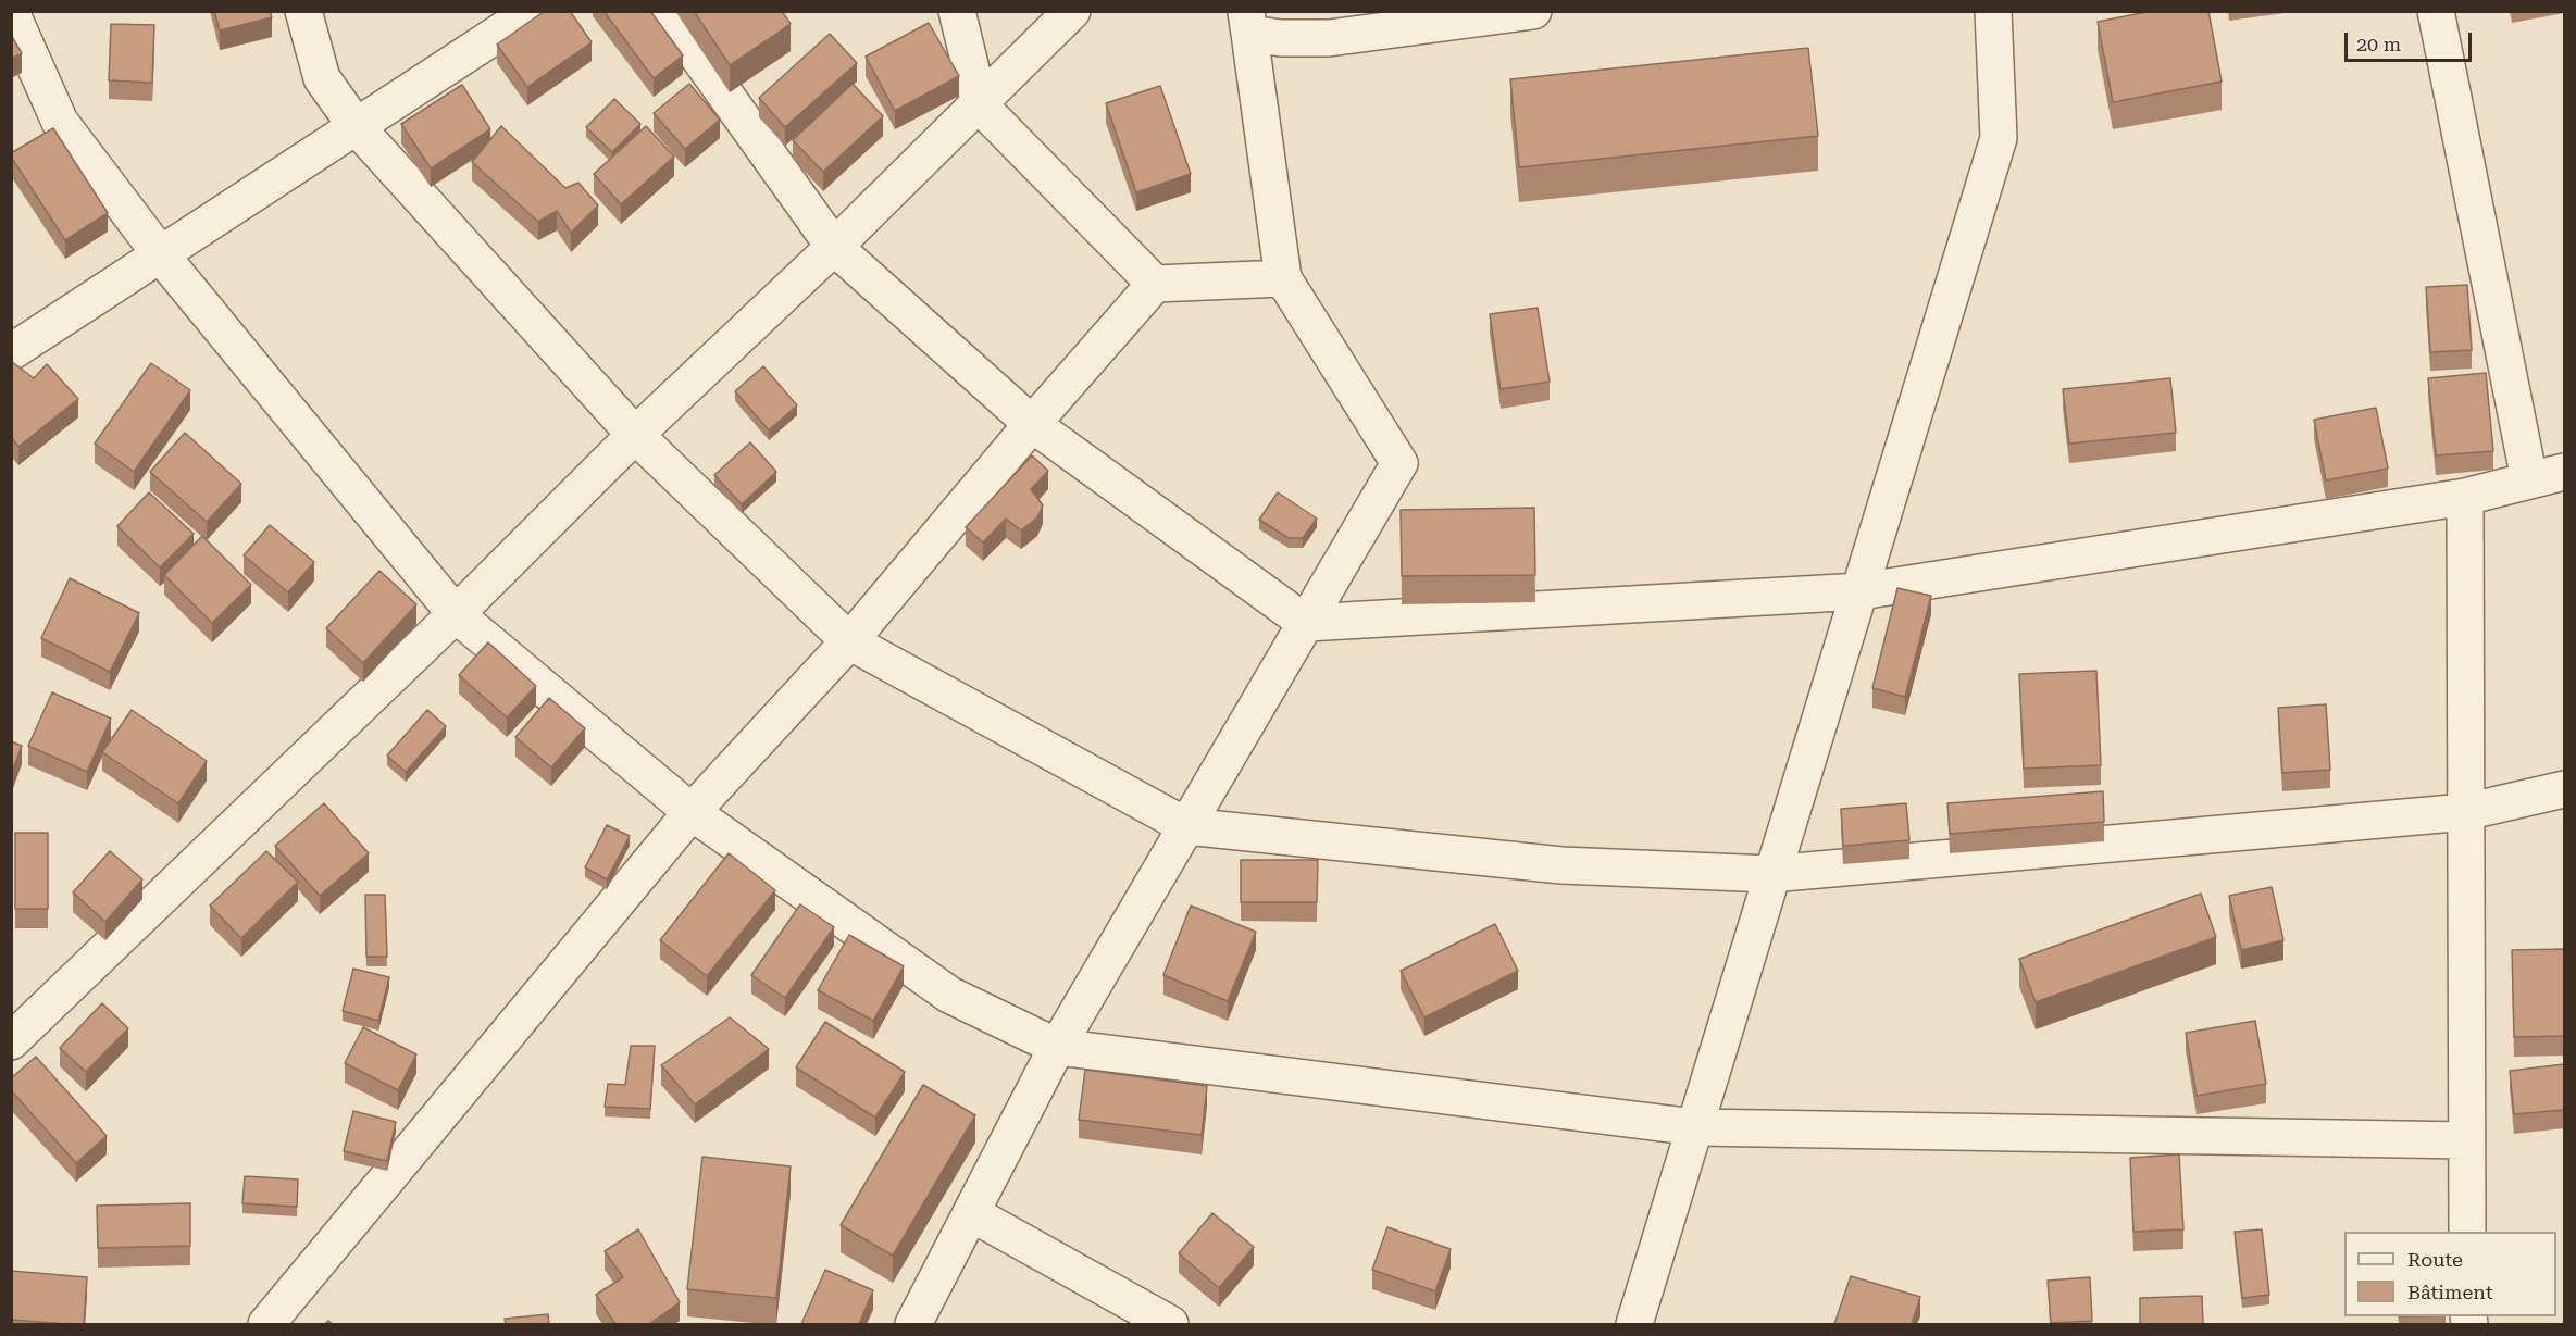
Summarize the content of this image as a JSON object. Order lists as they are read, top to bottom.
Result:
{
  "legend": ["Route", "Bâtiment"],
  "scale_bar": "20 m"
}
